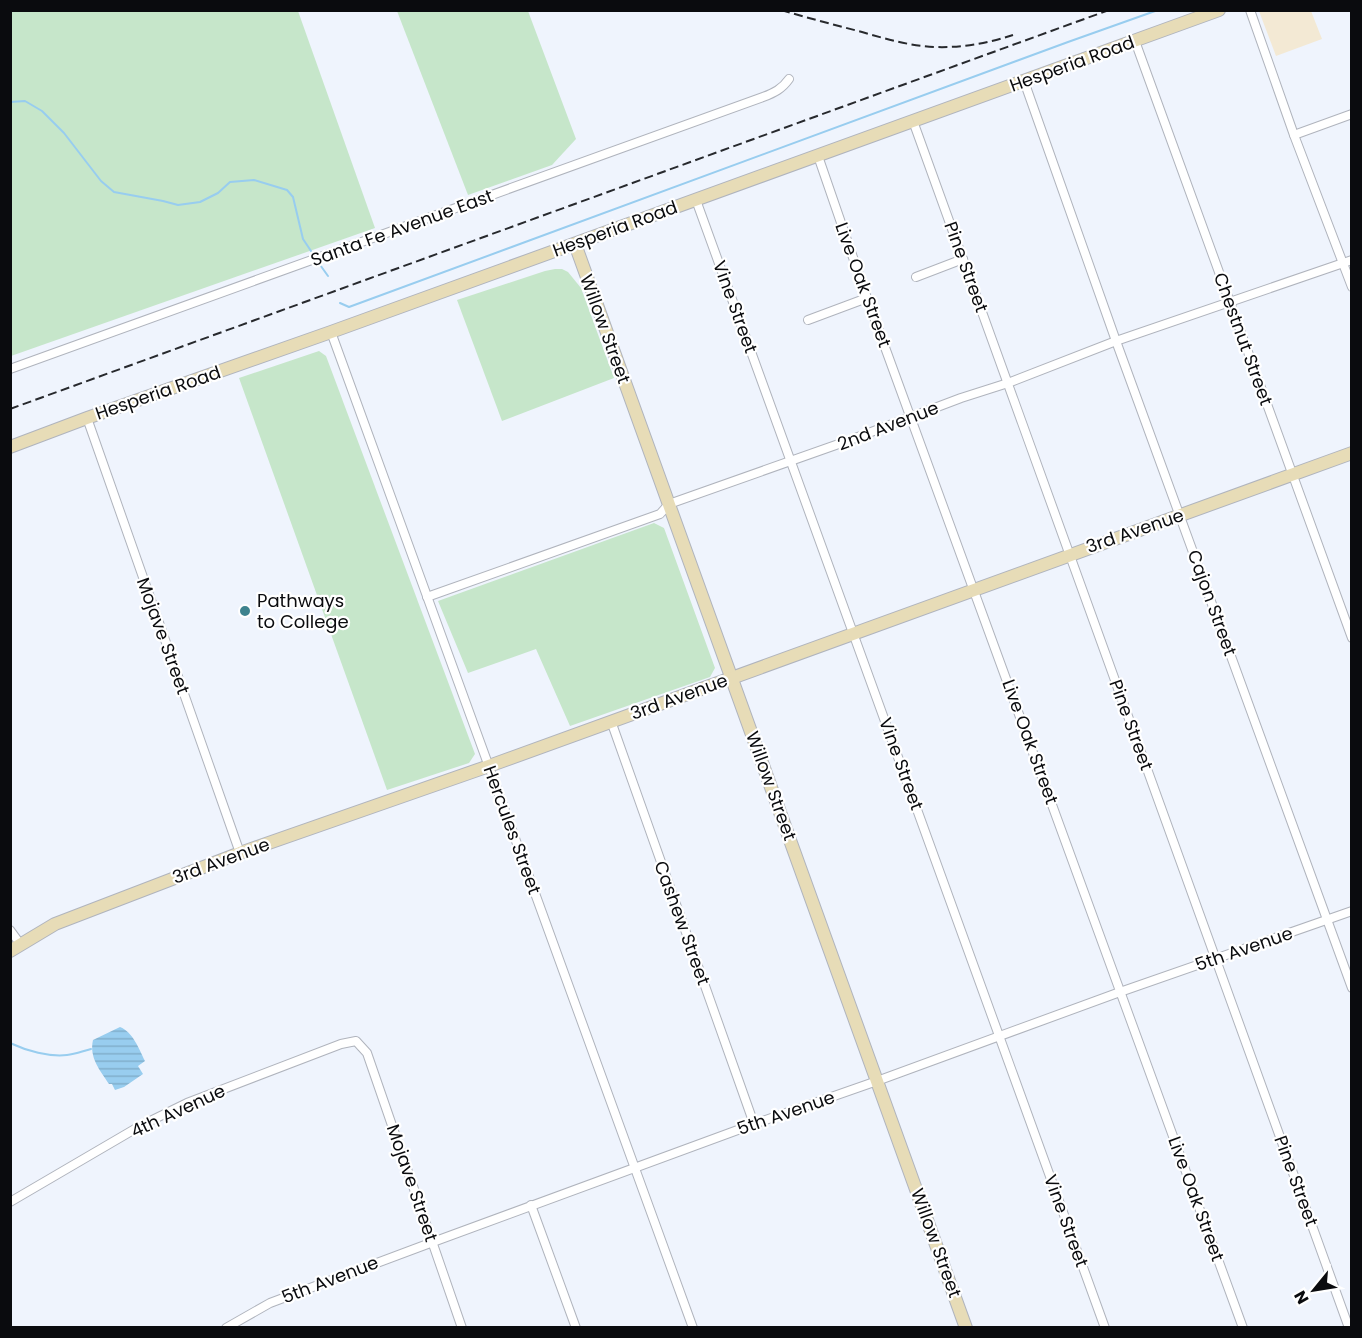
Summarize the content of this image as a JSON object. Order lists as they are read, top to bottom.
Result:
{
  "streets": {
    "street": [
      "Hesperia Road",
      "Santa Fe Avenue East",
      "Pine Street",
      "Live Oak Street",
      "Vine Street",
      "Willow Street",
      "Chestnut Street",
      "2nd Avenue",
      "3rd Avenue",
      "Cajon Street",
      "Mojave Street",
      "Hercules Street",
      "Cashew Street",
      "5th Avenue",
      "4th Avenue"
    ]
  },
  "crossings": [
    ["Hesperia Road", "Pine Street"],
    ["Hesperia Road", "Live Oak Street"],
    ["Hesperia Road", "Vine Street"],
    ["Hesperia Road", "Willow Street"],
    ["Hesperia Road", "Chestnut Street"],
    ["Hesperia Road", "Cajon Street"],
    ["Hesperia Road", "Mojave Street"],
    ["Hesperia Road", "Hercules Street"],
    ["Pine Street", "2nd Avenue"],
    ["Pine Street", "3rd Avenue"],
    ["Pine Street", "5th Avenue"],
    ["Live Oak Street", "2nd Avenue"],
    ["Live Oak Street", "3rd Avenue"],
    ["Live Oak Street", "5th Avenue"],
    ["Vine Street", "2nd Avenue"],
    ["Vine Street", "3rd Avenue"],
    ["Vine Street", "5th Avenue"],
    ["Willow Street", "2nd Avenue"],
    ["Willow Street", "3rd Avenue"],
    ["Willow Street", "5th Avenue"],
    ["Chestnut Street", "2nd Avenue"],
    ["Chestnut Street", "3rd Avenue"],
    ["2nd Avenue", "Cajon Street"],
    ["2nd Avenue", "Hercules Street"],
    ["3rd Avenue", "Cajon Street"],
    ["3rd Avenue", "Mojave Street"],
    ["3rd Avenue", "Hercules Street"],
    ["3rd Avenue", "Cashew Street"],
    ["Cajon Street", "5th Avenue"],
    ["Mojave Street", "5th Avenue"],
    ["Mojave Street", "4th Avenue"],
    ["Hercules Street", "5th Avenue"],
    ["Cashew Street", "5th Avenue"]
  ],
  "places": ["Pathways to College"],
  "north": "bottom left"
}
